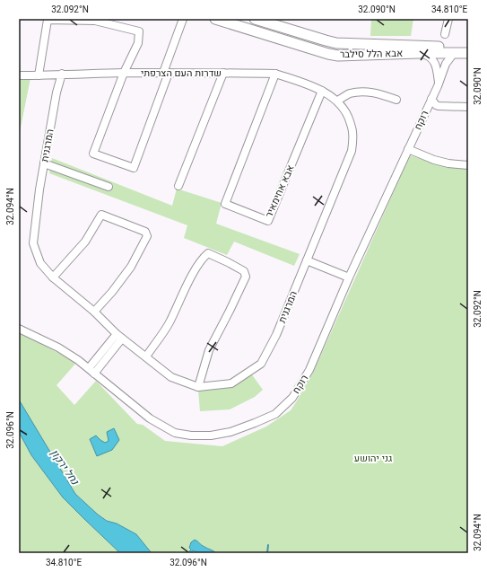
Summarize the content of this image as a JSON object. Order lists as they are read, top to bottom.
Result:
{
  "streets": {
    "main road": ["אבא הלל סילבר"],
    "street": [
      "שדרות העם הצרפתי",
      "רוקח",
      "המרגנית",
      "אבא אחימאיר"
    ]
  },
  "crossings": [
    ["אבא הלל סילבר", "רוקח"],
    ["שדרות העם הצרפתי", "המרגנית"],
    ["שדרות העם הצרפתי", "אבא אחימאיר"]
  ],
  "water": ["נחל ירקון"],
  "parks": ["גני יהושע"],
  "coordinates": [
    "32.092°N",
    "32.090°N",
    "34.810°E",
    "32.094°N",
    "32.096°N"
  ]
}
